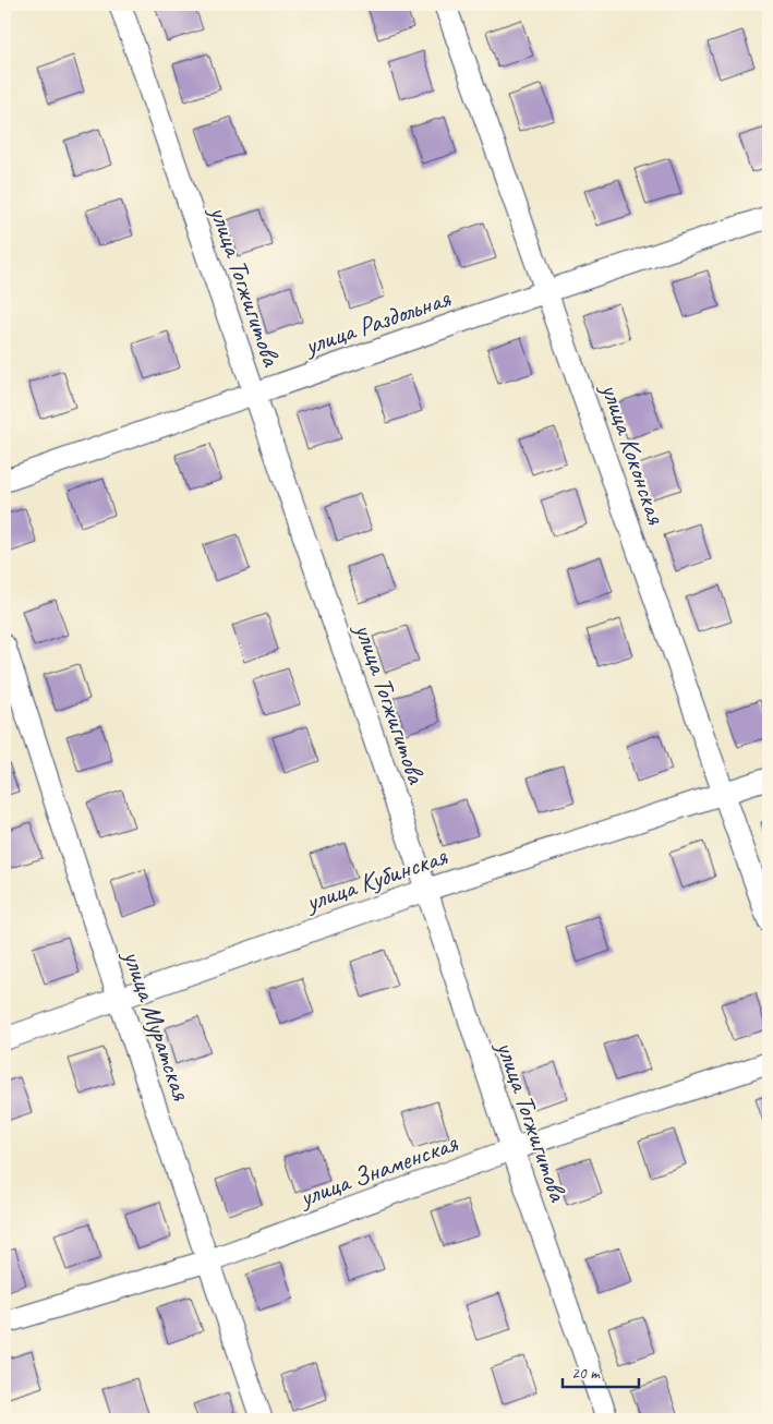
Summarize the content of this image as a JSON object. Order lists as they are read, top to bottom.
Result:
{
  "streets": {
    "street": [
      "улица Тогжигитова",
      "улица Раздольная",
      "улица Коконская",
      "улица Кубинская",
      "улица Муратская",
      "улица Знаменская"
    ]
  },
  "crossings": [
    ["улица Тогжигитова", "улица Раздольная"],
    ["улица Тогжигитова", "улица Кубинская"],
    ["улица Тогжигитова", "улица Знаменская"],
    ["улица Раздольная", "улица Коконская"],
    ["улица Коконская", "улица Кубинская"],
    ["улица Кубинская", "улица Муратская"],
    ["улица Муратская", "улица Знаменская"]
  ],
  "scale_bar": "20 m"
}
